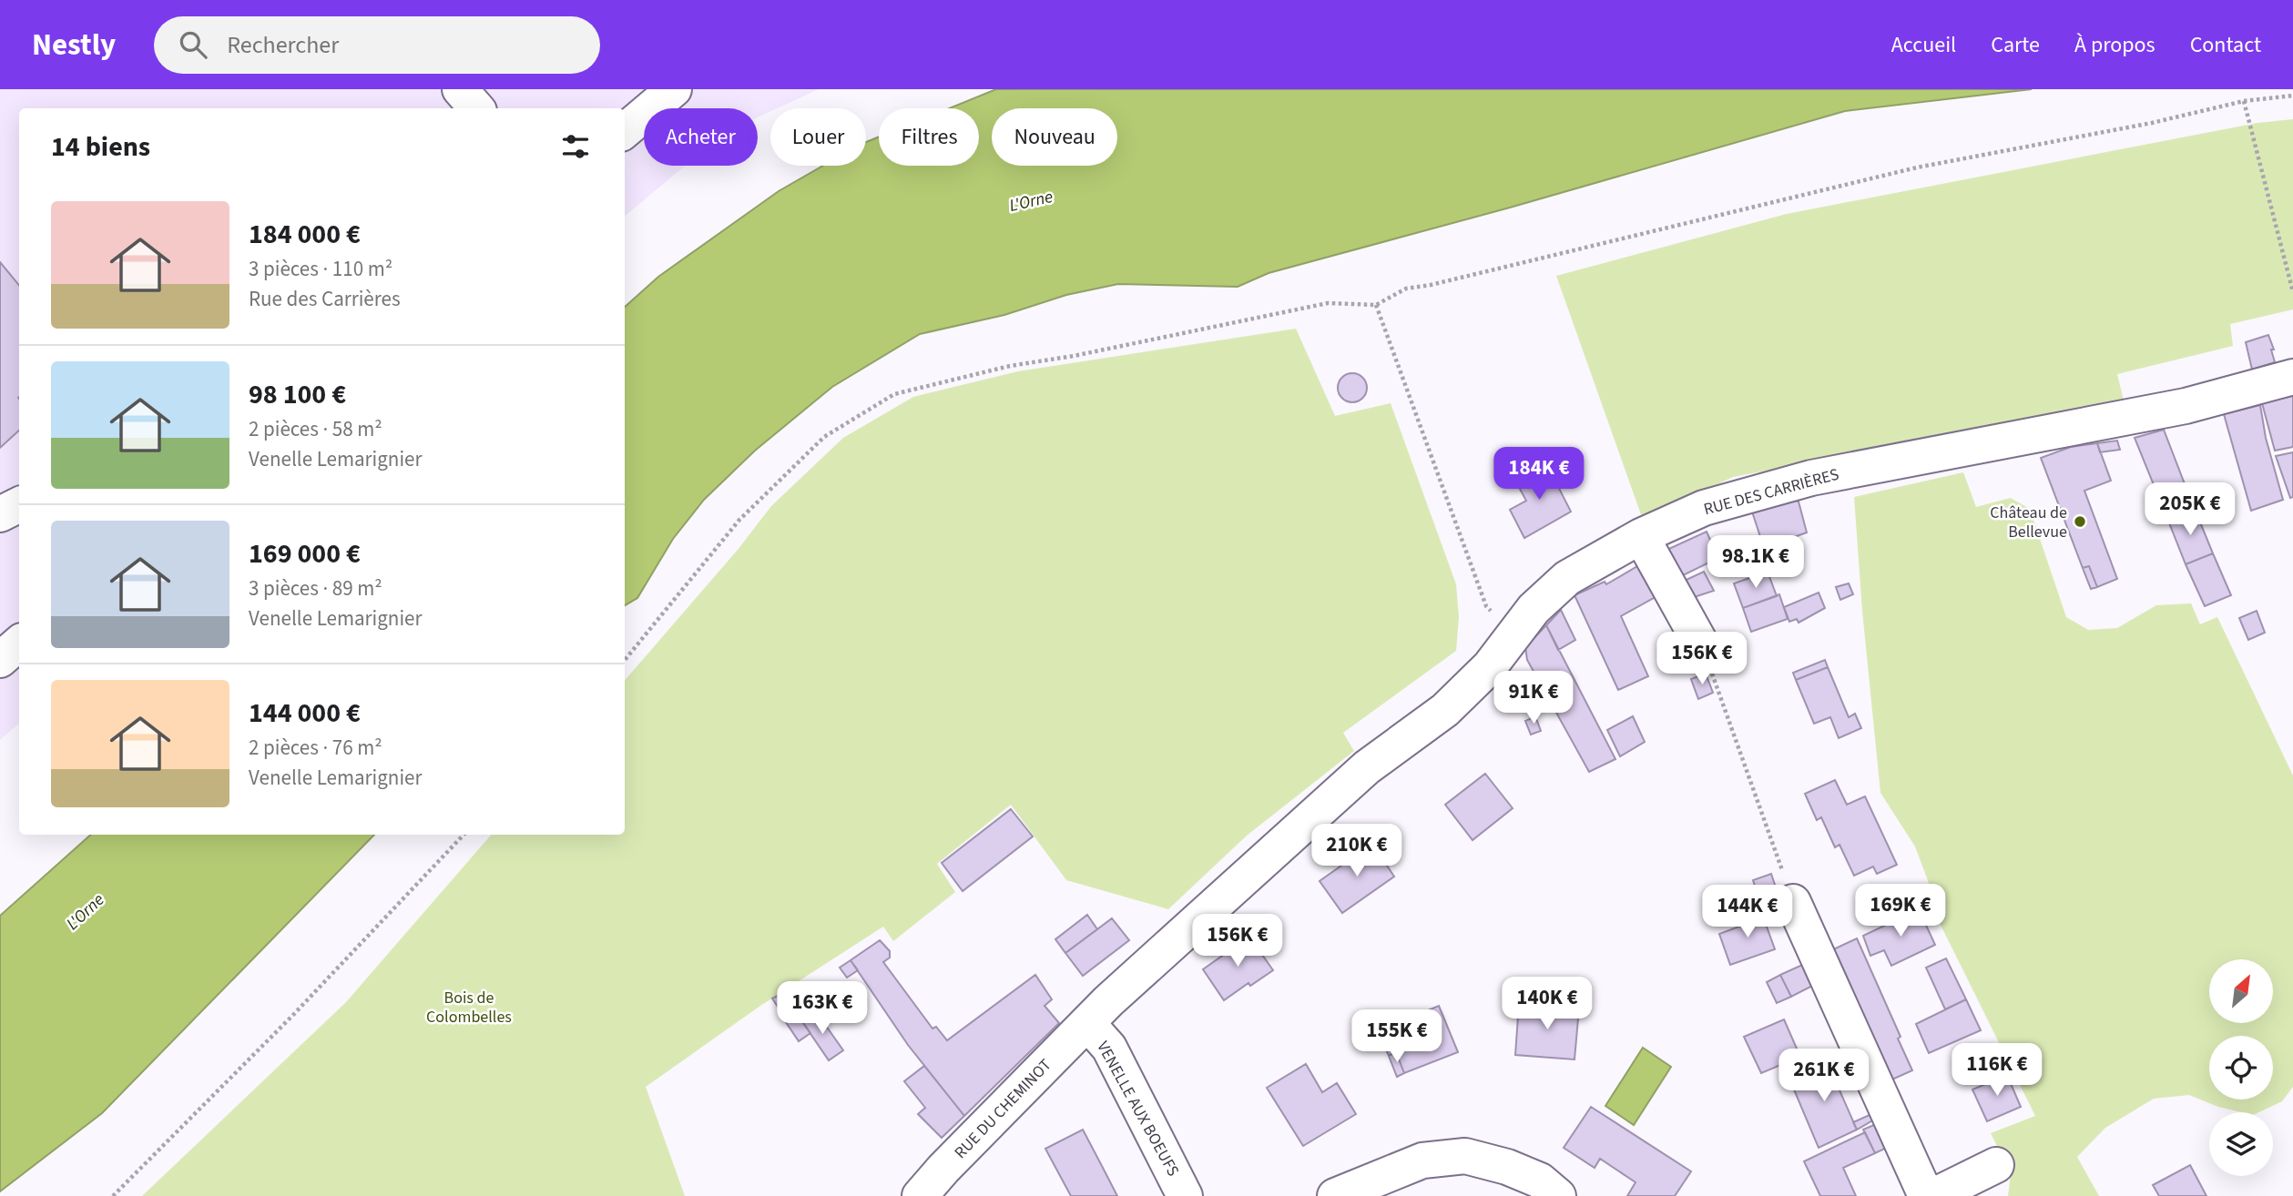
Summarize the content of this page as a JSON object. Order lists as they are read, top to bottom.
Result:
{
  "streets": {
    "street": ["RUE DES CARRIÈRES", "RUE DU CHEMINOT", "VENELLE AUX BOEUFS"]
  },
  "crossings": [
    ["RUE DES CARRIÈRES", "RUE DU CHEMINOT"],
    ["RUE DES CARRIÈRES", "VENELLE AUX BOEUFS"],
    ["RUE DU CHEMINOT", "VENELLE AUX BOEUFS"]
  ],
  "water": ["L'Orne"],
  "parks": ["Bois de Colombelles"],
  "places": ["Château de Bellevue"],
  "north": "top right",
  "page": {
    "header": "Nestly",
    "search": "Rechercher",
    "nav": [
      "Accueil",
      "Carte",
      "À propos",
      "Contact"
    ],
    "chip": [
      "Acheter",
      "Louer",
      "Filtres",
      "Nouveau"
    ],
    "heading": "14 biens",
    "list": [
      {
        "name": "184 000 €",
        "note": "3 pièces · 110 m² · Rue des Carrières"
      },
      {
        "name": "98 100 €",
        "note": "2 pièces · 58 m² · Venelle Lemarignier"
      },
      {
        "name": "169 000 €",
        "note": "3 pièces · 89 m² · Venelle Lemarignier"
      },
      {
        "name": "144 000 €",
        "note": "2 pièces · 76 m² · Venelle Lemarignier"
      }
    ],
    "price": [
      "184K €",
      "205K €",
      "98.1K €",
      "156K €",
      "91K €",
      "210K €",
      "169K €",
      "144K €",
      "156K €",
      "140K €",
      "163K €",
      "155K €",
      "116K €",
      "261K €"
    ]
  }
}
